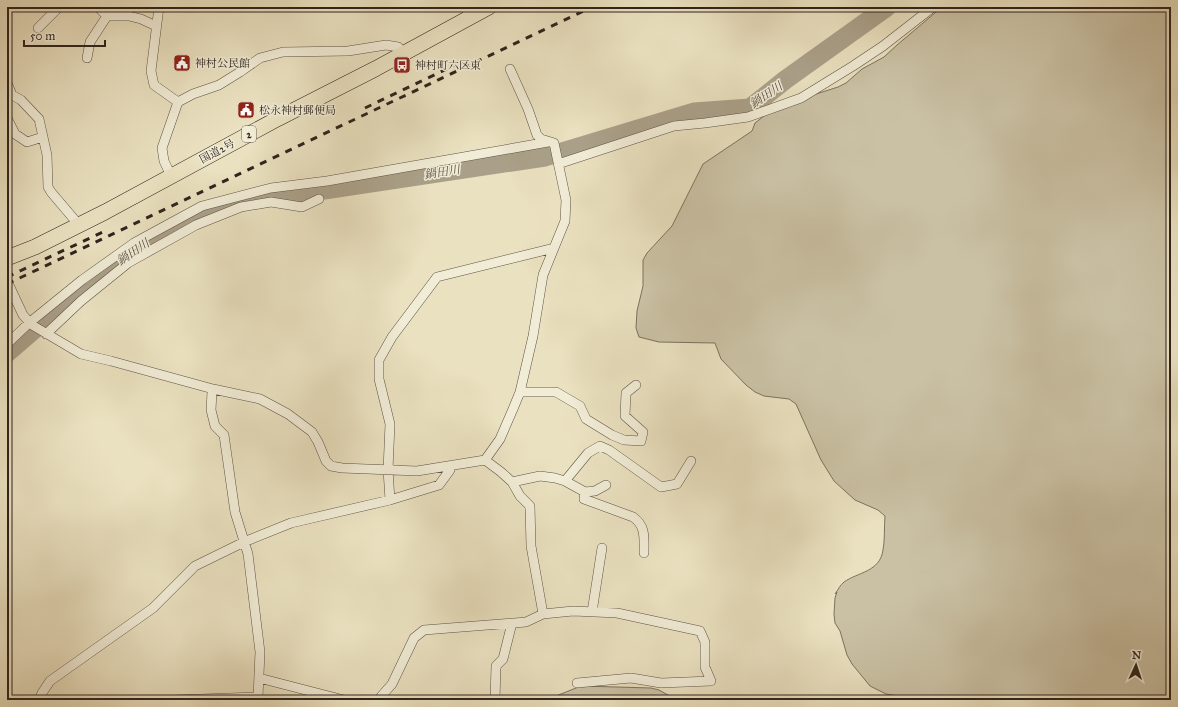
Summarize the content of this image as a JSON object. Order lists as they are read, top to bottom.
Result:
{
  "streets": {
    "highway": ["2", "国道2号"]
  },
  "water": ["鍋田川"],
  "places": {
    "public building": ["神村公民館", "松永神村郵便局"],
    "bus stop": ["神村町六区東"]
  },
  "scale_bar": "50 m",
  "north": "top"
}
